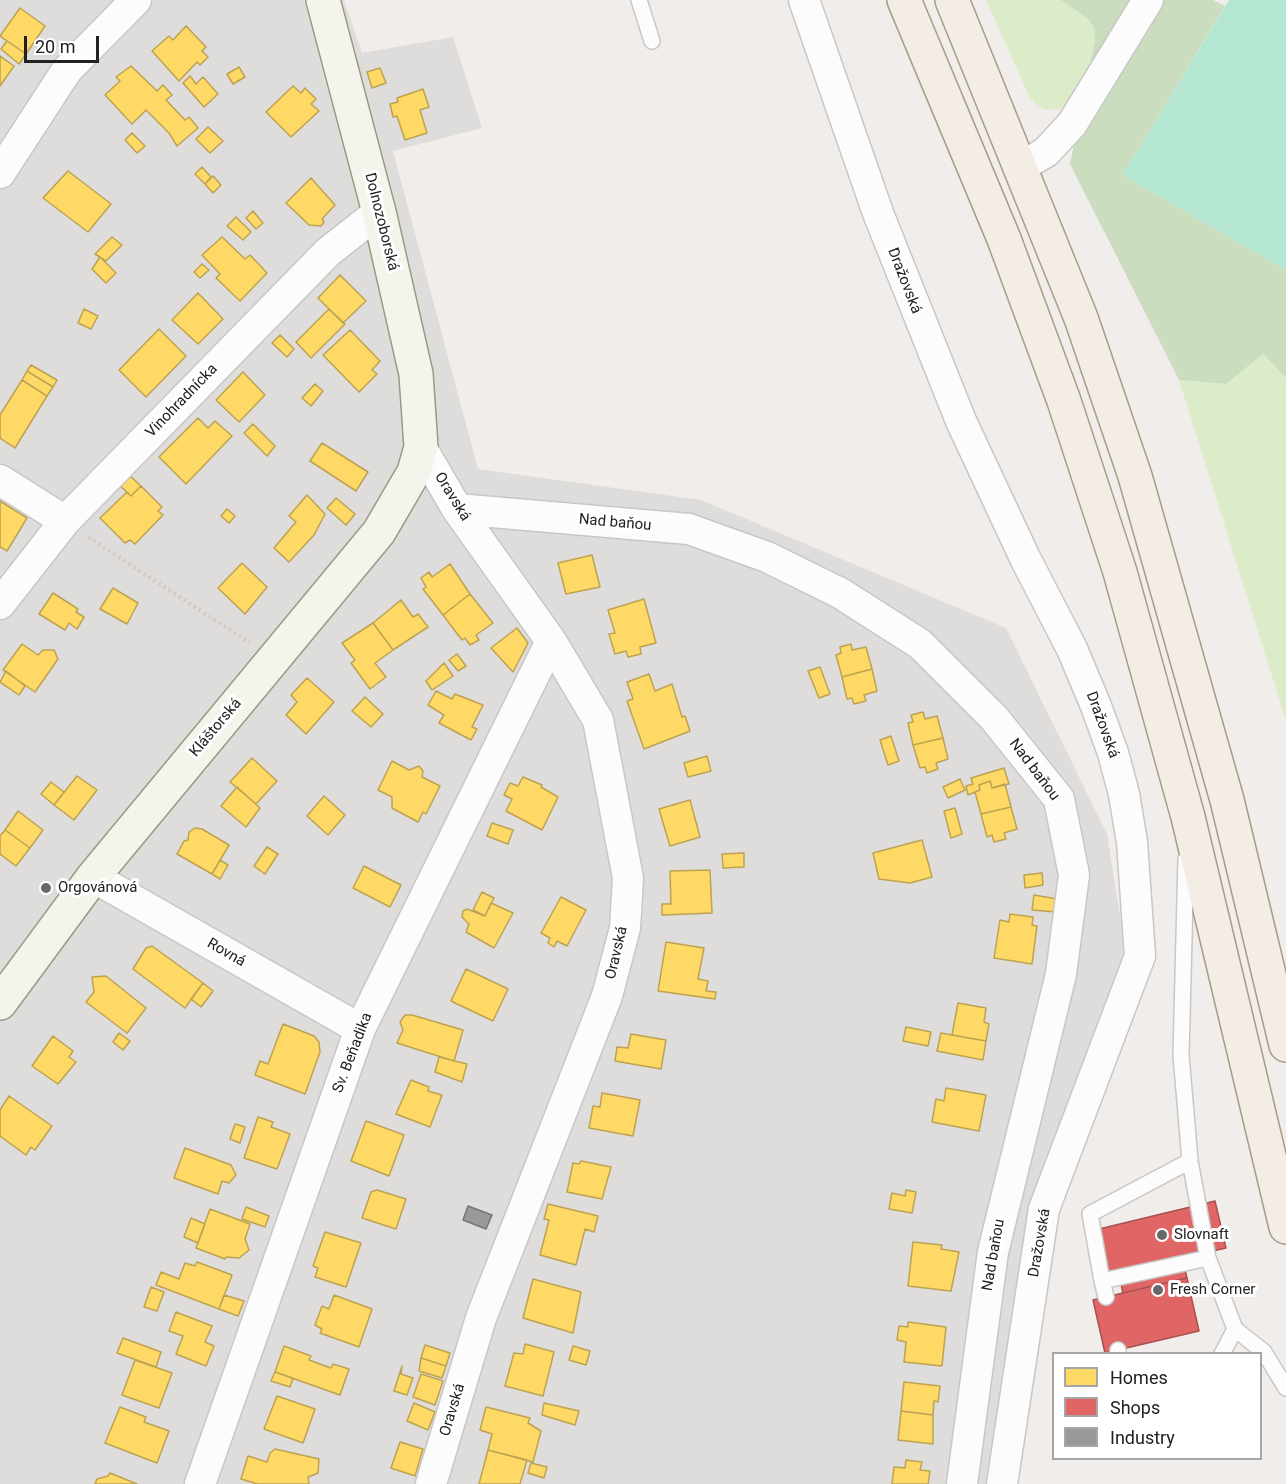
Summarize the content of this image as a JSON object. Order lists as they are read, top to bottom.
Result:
{
  "streets": {
    "street": [
      "Dolnozoborská",
      "Dražovská",
      "Vinohradnícka",
      "Oravská",
      "Nad baňou",
      "Kláštorská",
      "Rovná",
      "Sv. Beňadika"
    ]
  },
  "crossings": [
    ["Dolnozoborská", "Vinohradnícka"],
    ["Dolnozoborská", "Oravská"],
    ["Dolnozoborská", "Kláštorská"],
    ["Oravská", "Nad baňou"],
    ["Oravská", "Kláštorská"],
    ["Oravská", "Sv. Beňadika"],
    ["Kláštorská", "Rovná"],
    ["Rovná", "Sv. Beňadika"]
  ],
  "places": ["Orgovánová", "Slovnaft", "Fresh Corner"],
  "legend": ["Homes", "Shops", "Industry"],
  "scale_bar": "20 m"
}
